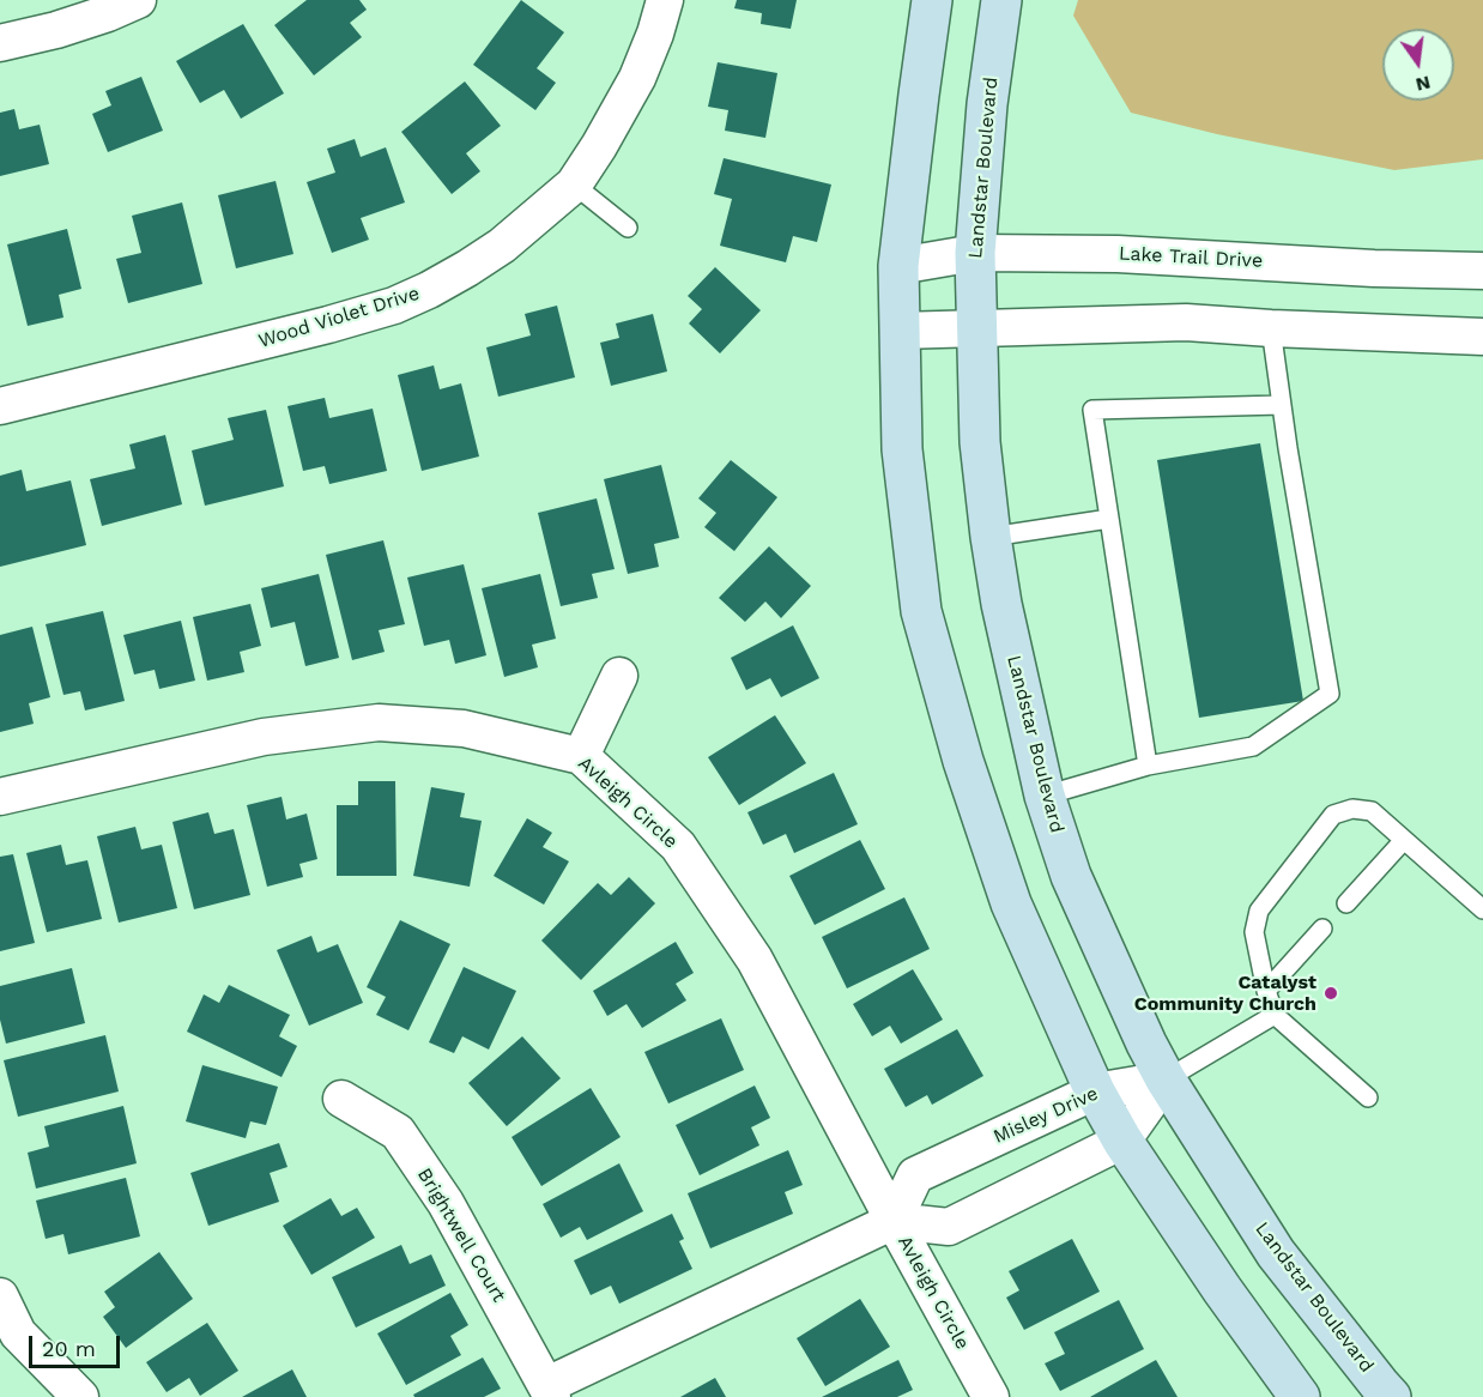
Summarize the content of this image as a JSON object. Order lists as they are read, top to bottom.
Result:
{
  "streets": {
    "main road": ["Landstar Boulevard"],
    "street": [
      "Lake Trail Drive",
      "Wood Violet Drive",
      "Avleigh Circle",
      "Misley Drive",
      "Brightwell Court"
    ]
  },
  "crossings": [
    ["Landstar Boulevard", "Lake Trail Drive"],
    ["Landstar Boulevard", "Misley Drive"],
    ["Avleigh Circle", "Misley Drive"]
  ],
  "places": ["Catalyst Community Church"],
  "scale_bar": "20 m",
  "north": "bottom"
}
